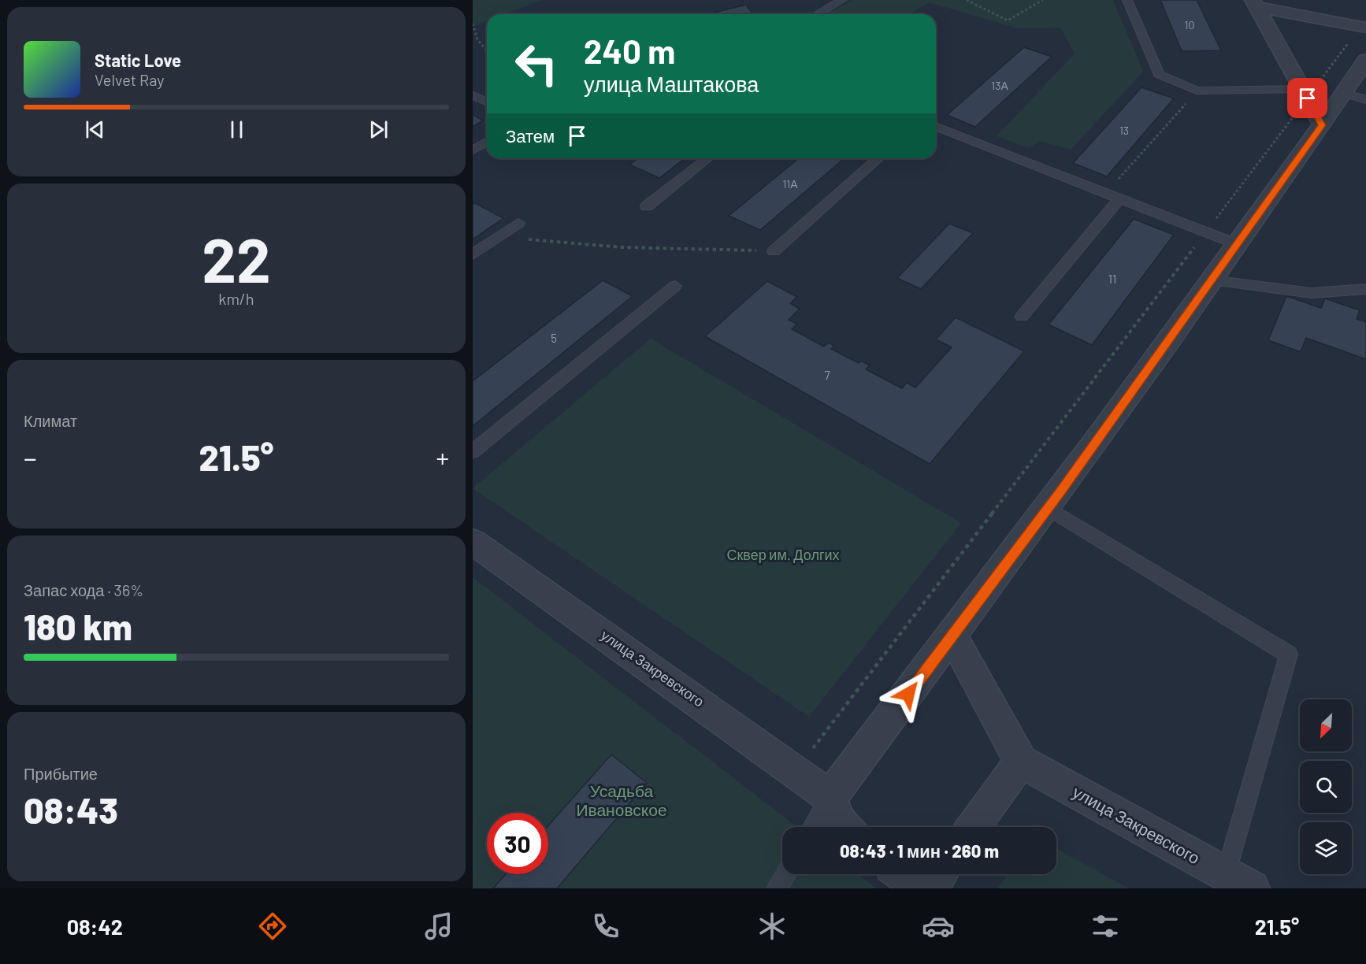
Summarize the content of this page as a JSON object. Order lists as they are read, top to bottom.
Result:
{
  "streets": {
    "street": ["улица Закревского"]
  },
  "parks": ["Сквер им. Долгих", "Усадьба Ивановское"],
  "house_numbers": [
    "10",
    "13А",
    "13",
    "11А",
    "11",
    "5",
    "7"
  ],
  "north": "bottom left",
  "page": {
    "turn": ["240 m", "улица Маштакова"],
    "song": ["Static Love", "Velvet Ray"],
    "then": "Затем",
    "tile": [
      ["22", "km/h"],
      "Климат",
      ["Запас хода · 36%", "180 km"],
      ["Прибытие", "08:43"]
    ],
    "heat": ["−", "21.5°", "+"],
    "limit": "30",
    "trip": "08:43 · 1 мин · 260 m",
    "tabs": ["08:42", "21.5°"]
  }
}
